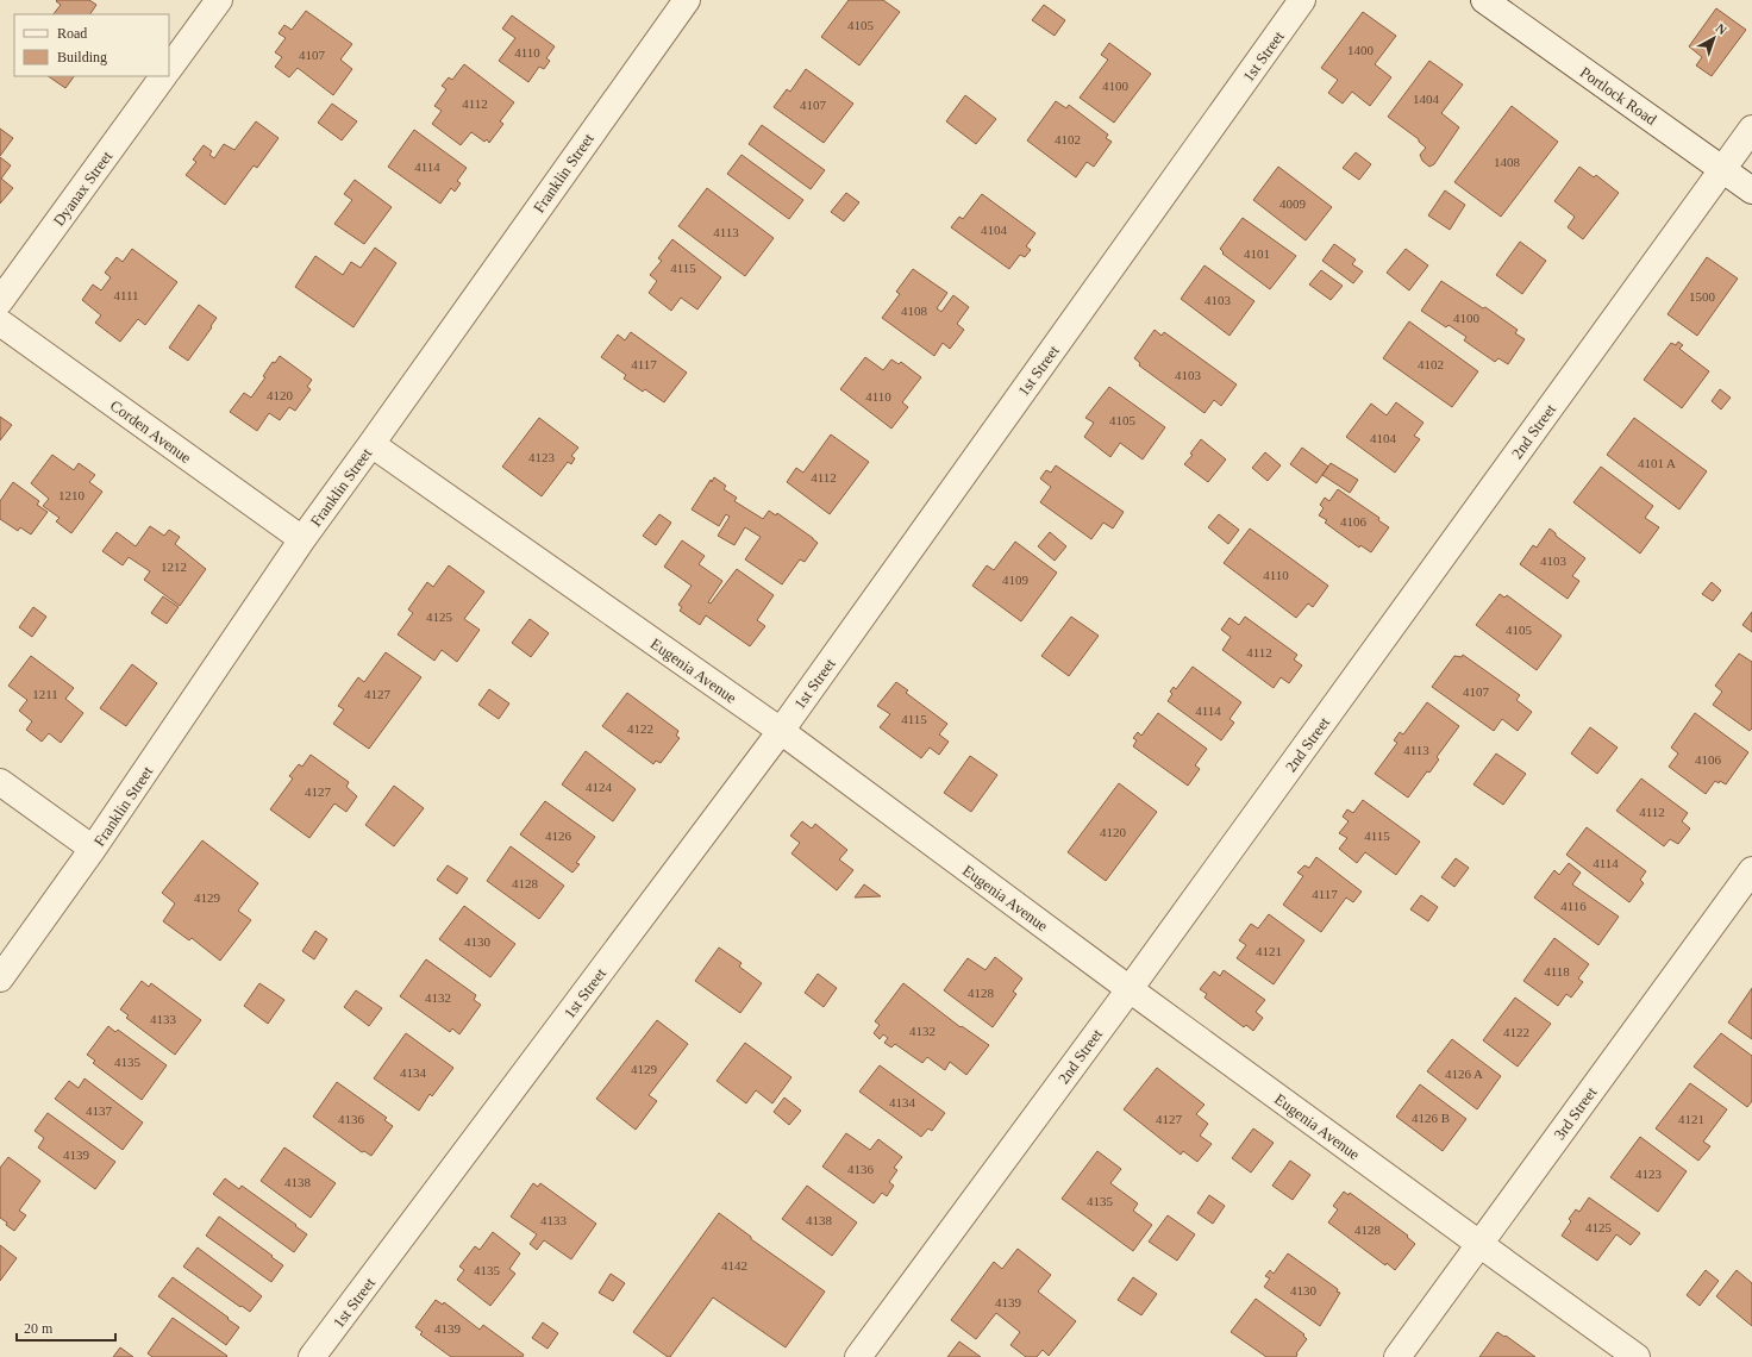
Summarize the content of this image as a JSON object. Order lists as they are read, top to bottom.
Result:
{
  "streets": {
    "street": [
      "1st Street",
      "Portlock Road",
      "Franklin Street",
      "Dyanax Street",
      "Corden Avenue",
      "2nd Street",
      "Eugenia Avenue",
      "3rd Street"
    ]
  },
  "crossings": [
    ["1st Street", "Eugenia Avenue"],
    ["Portlock Road", "2nd Street"],
    ["Franklin Street", "Corden Avenue"],
    ["Franklin Street", "Eugenia Avenue"],
    ["2nd Street", "Eugenia Avenue"],
    ["Eugenia Avenue", "3rd Street"]
  ],
  "house_numbers": [
    "4105",
    "1400",
    "4110",
    "4107",
    "4100",
    "1404",
    "4112",
    "4107",
    "4102",
    "1408",
    "4114",
    "4009",
    "4104",
    "4113",
    "4101",
    "4115",
    "4111",
    "1500",
    "4103",
    "4108",
    "4100",
    "4117",
    "4102",
    "4103",
    "4120",
    "4110",
    "4105",
    "4104",
    "4123",
    "4101 A",
    "4112",
    "1210",
    "4106",
    "4103",
    "1212",
    "4110",
    "4109",
    "4125",
    "4105",
    "4112",
    "4107",
    "1211",
    "4127",
    "4114",
    "4115",
    "4122",
    "4113",
    "4106",
    "4124",
    "4127",
    "4112",
    "4120",
    "4126",
    "4115",
    "4114",
    "4128",
    "4117",
    "4129",
    "4116",
    "4130",
    "4121",
    "4118",
    "4128",
    "4132",
    "4133",
    "4132",
    "4122",
    "4135",
    "4129",
    "4134",
    "4126 A",
    "4134",
    "4137",
    "4126 B",
    "4136",
    "4127",
    "4121",
    "4139",
    "4136",
    "4123",
    "4138",
    "4135",
    "4133",
    "4138",
    "4125",
    "4128",
    "4142",
    "4135",
    "4130",
    "4139",
    "4139"
  ],
  "legend": ["Road", "Building"],
  "scale_bar": "20 m",
  "north": "top right"
}
